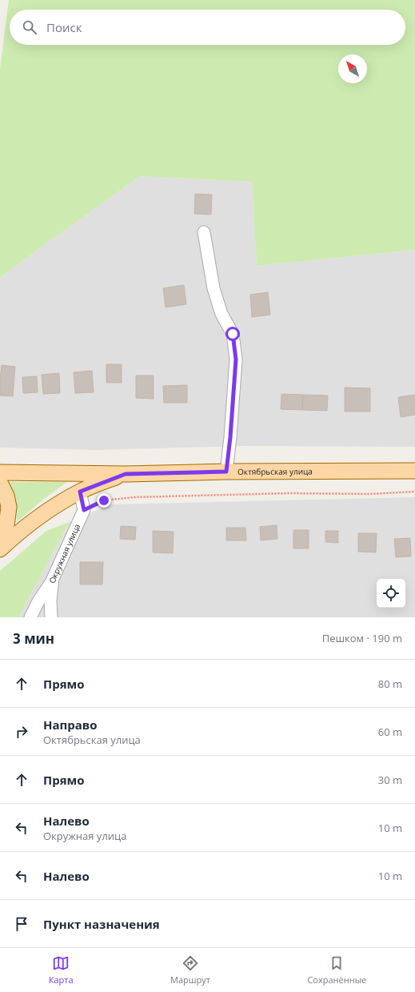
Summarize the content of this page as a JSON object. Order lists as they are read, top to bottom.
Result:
{
  "streets": {
    "main road": ["Октябрьская улица"],
    "street": ["Окружная улица"]
  },
  "north": "top left",
  "page": {
    "search": "Поиск",
    "heading": ["3 мин", "Пешком · 190 m"],
    "list": [
      ["Прямо", "80 m"],
      ["Направо", "Октябрьская улица", "60 m"],
      ["Прямо", "30 m"],
      ["Налево", "Окружная улица", "10 m"],
      ["Налево", "10 m"],
      "Пункт назначения"
    ],
    "nav": ["Карта", "Маршрут", "Сохранённые"]
  }
}
